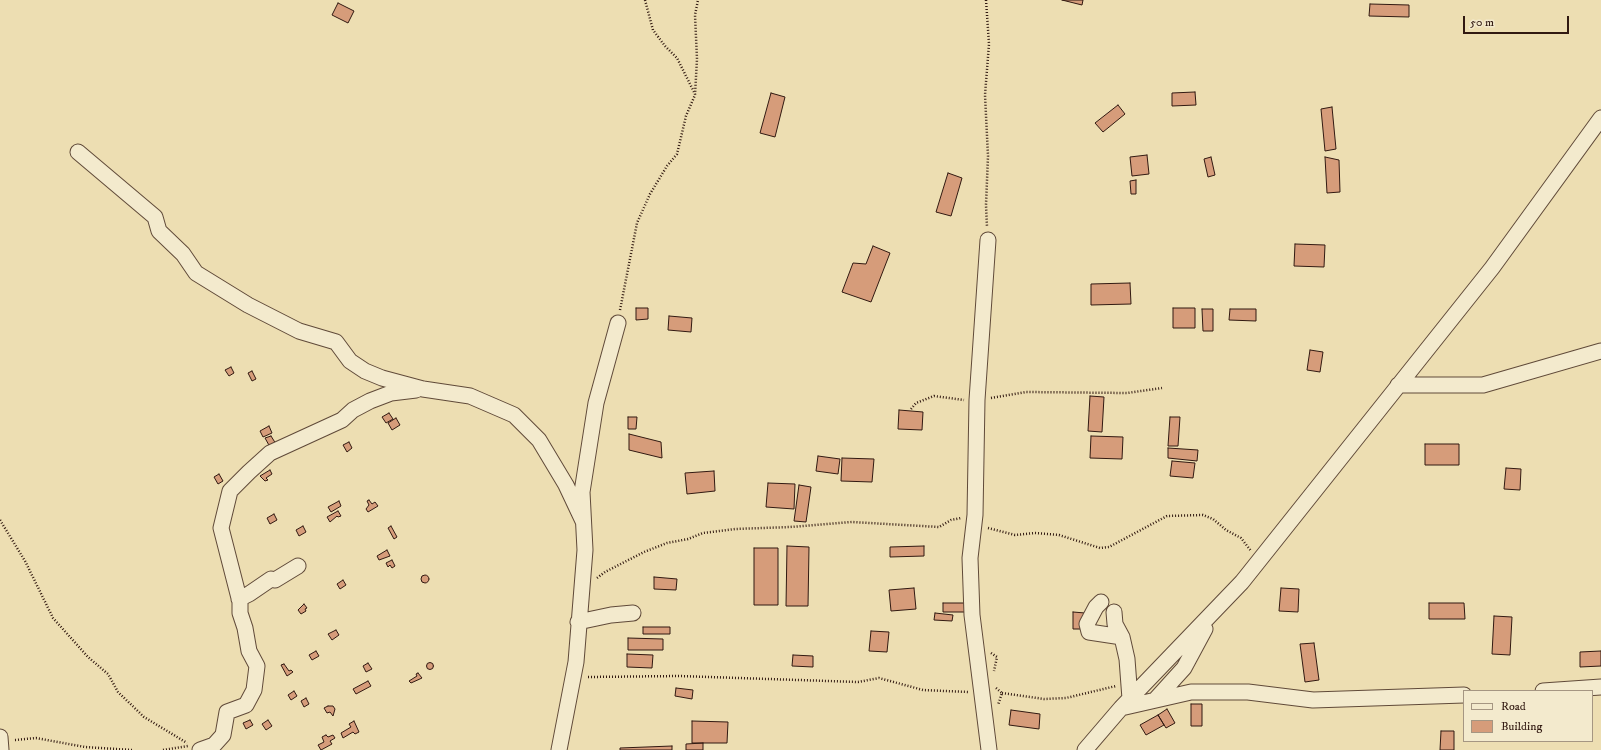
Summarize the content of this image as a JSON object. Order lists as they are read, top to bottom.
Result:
{
  "legend": ["Road", "Building"],
  "scale_bar": "50 m"
}
